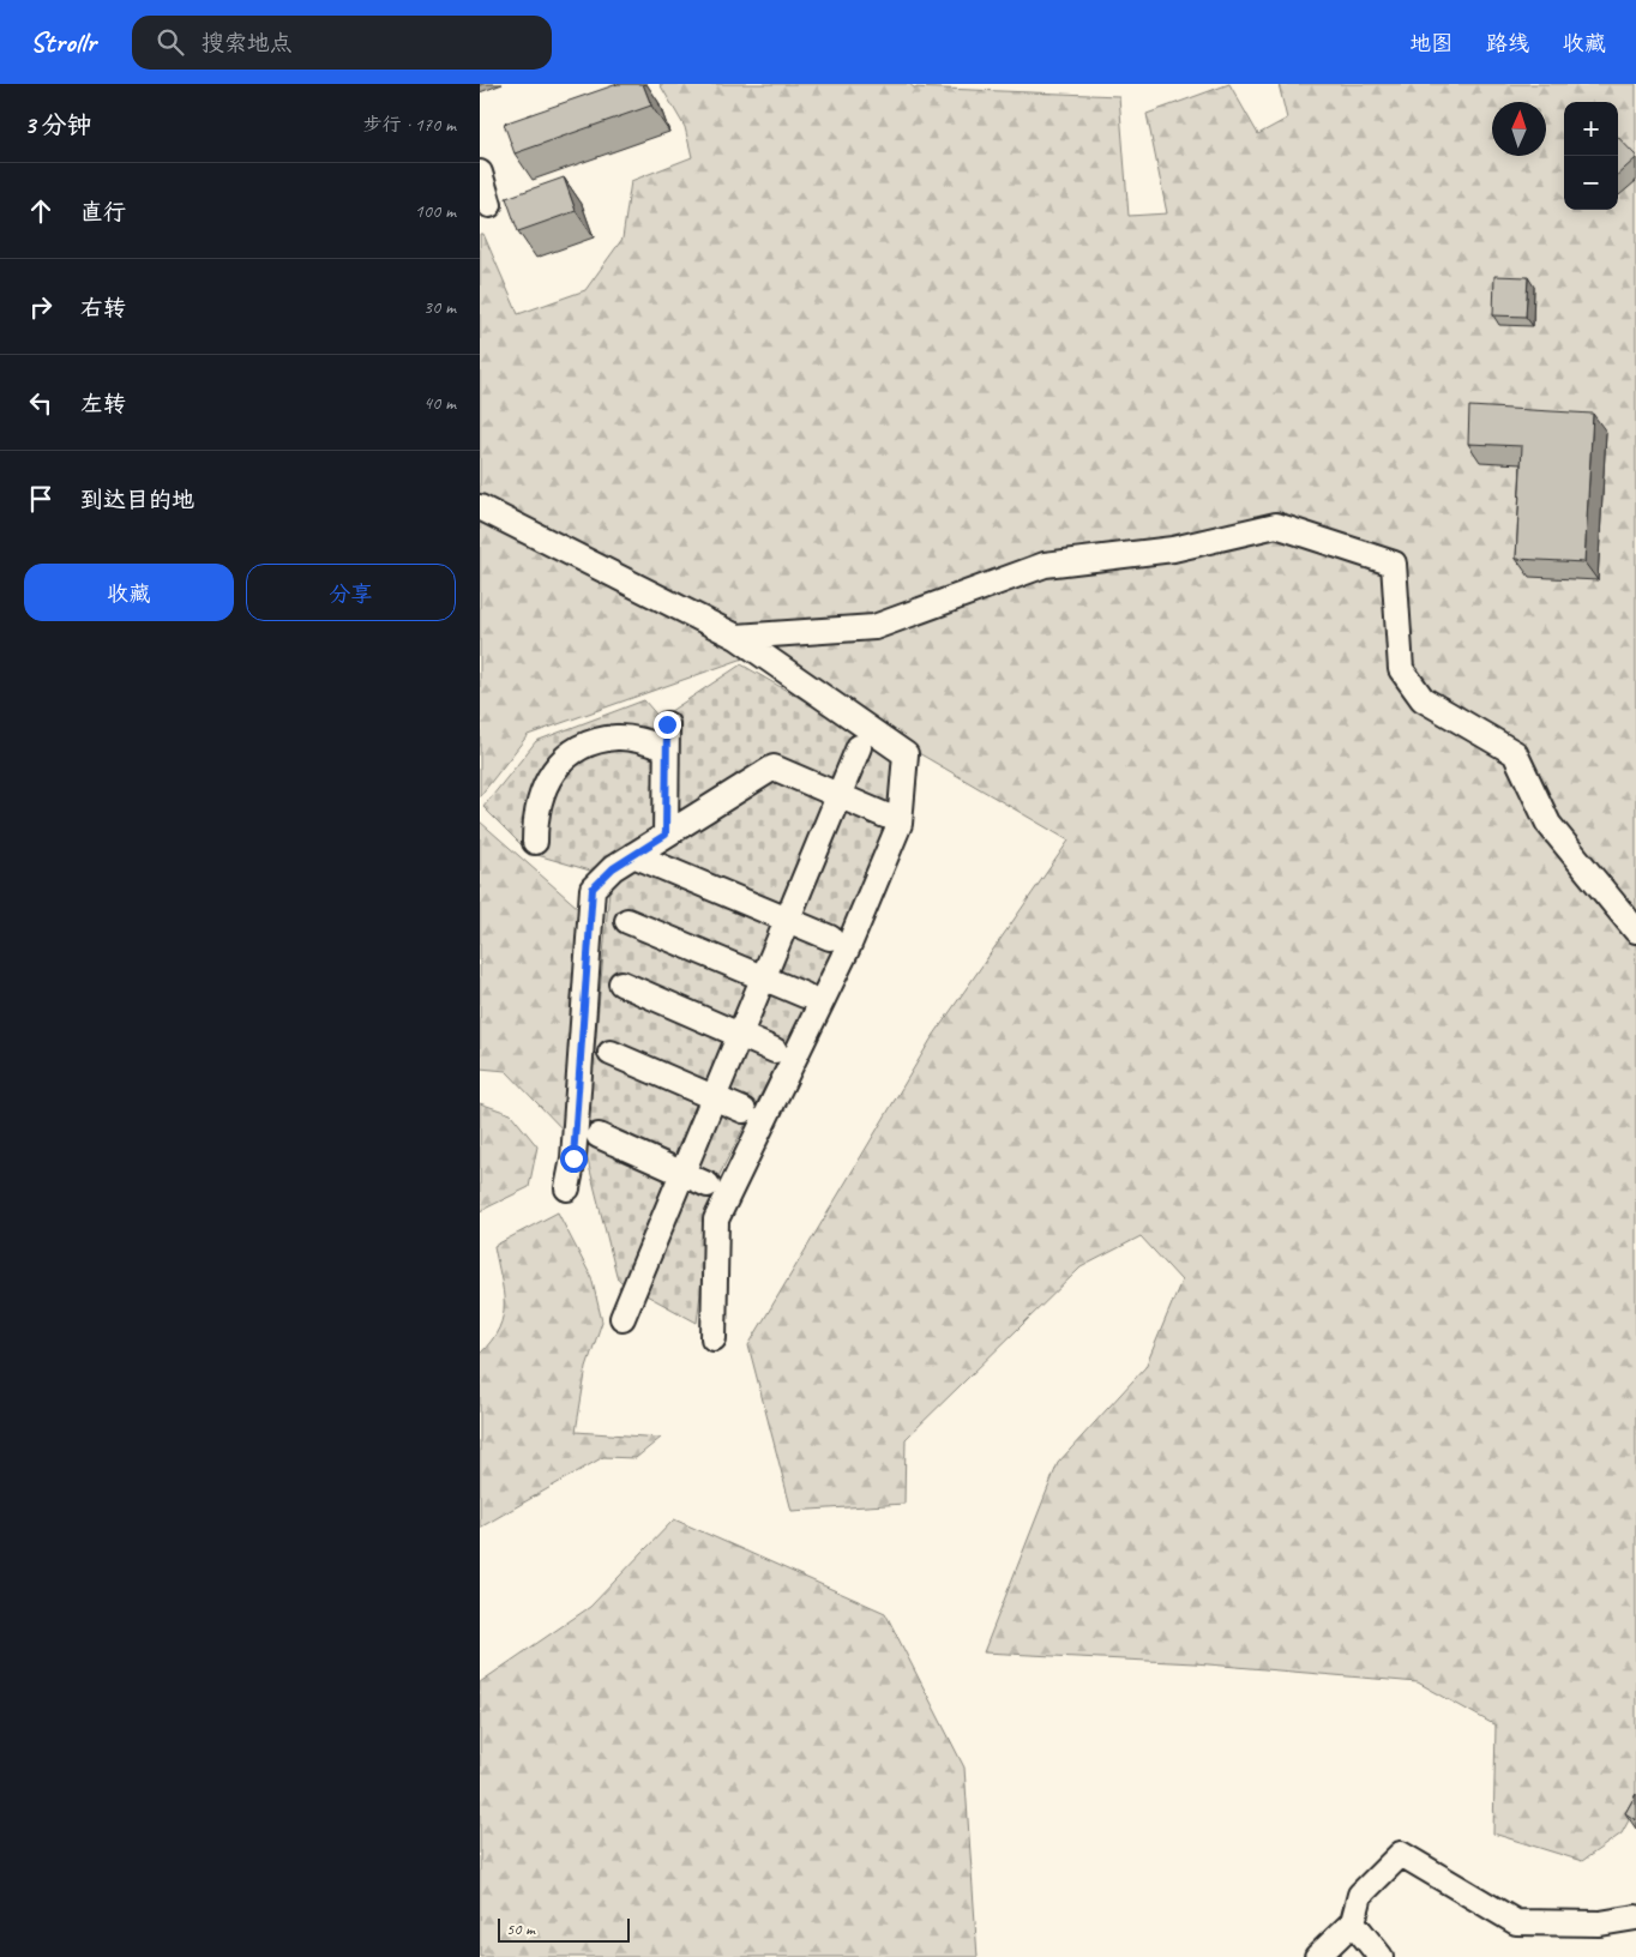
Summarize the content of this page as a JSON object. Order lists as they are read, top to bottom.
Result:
{
  "scale_bar": "50 m",
  "north": "top",
  "page": {
    "header": "Strollr",
    "search": "搜索地点",
    "nav": ["地图", "路线", "收藏"],
    "heading": ["3 分钟", "步行 · 170 m"],
    "map_buttons": ["+", "−"],
    "list": [
      ["直行", "100 m"],
      ["右转", "30 m"],
      ["左转", "40 m"],
      "到达目的地"
    ],
    "buttons": ["收藏", "分享"],
    "scale": "50 m"
  }
}
